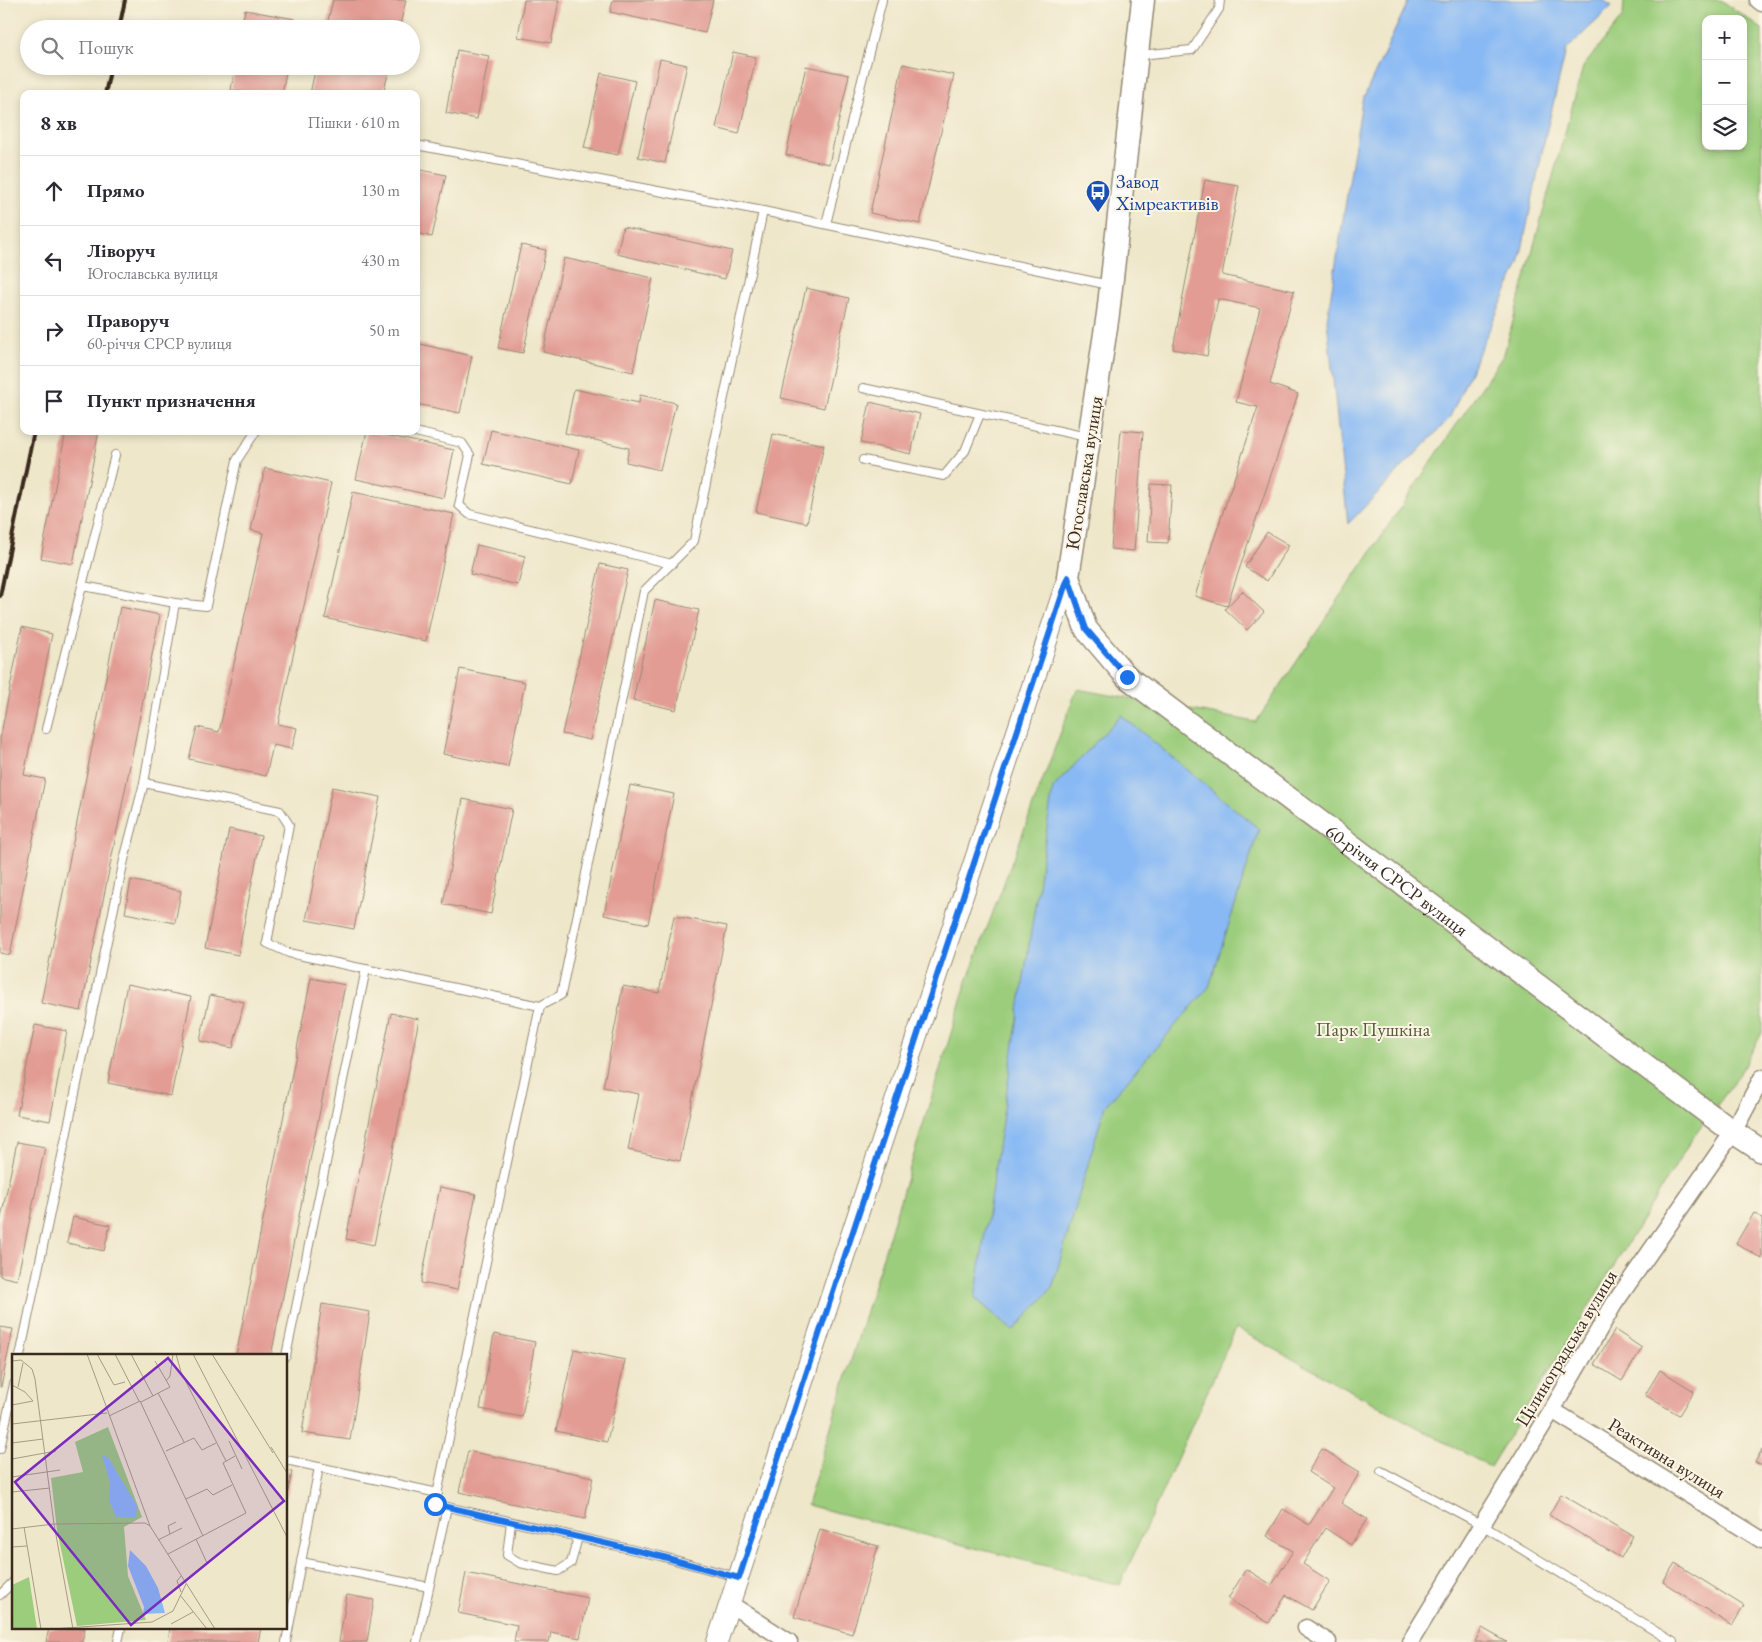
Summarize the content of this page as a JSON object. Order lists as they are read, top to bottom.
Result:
{
  "streets": {
    "main road": ["Югославська вулиця", "60-річчя СРСР вулиця"],
    "street": ["Цілиноградська вулиця", "Реактивна вулиця"]
  },
  "crossings": [
    ["Югославська вулиця", "60-річчя СРСР вулиця"],
    ["60-річчя СРСР вулиця", "Цілиноградська вулиця"],
    ["Цілиноградська вулиця", "Реактивна вулиця"]
  ],
  "parks": ["Парк Пушкіна"],
  "places": {
    "bus stop": ["Завод Хімреактивів"]
  },
  "page": {
    "map_buttons": ["+", "−"],
    "search": "Пошук",
    "heading": ["8 хв", "Пішки · 610 m"],
    "list": [
      ["Прямо", "130 m"],
      ["Ліворуч", "Югославська вулиця", "430 m"],
      ["Праворуч", "60-річчя СРСР вулиця", "50 m"],
      "Пункт призначення"
    ]
  }
}
